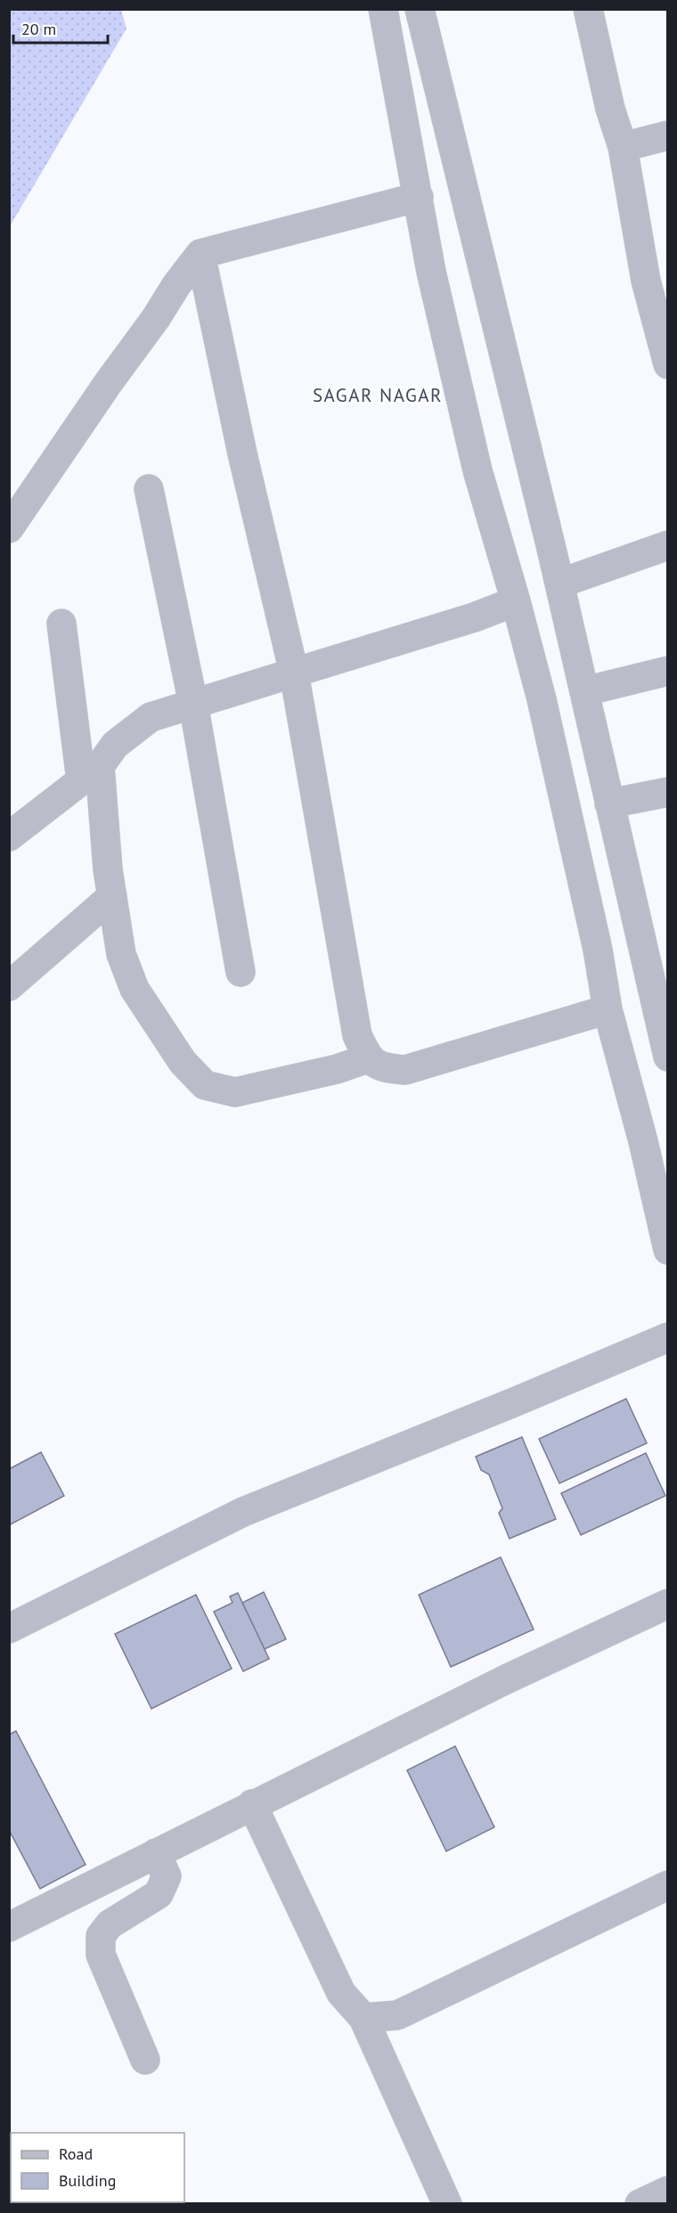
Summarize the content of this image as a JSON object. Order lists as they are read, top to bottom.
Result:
{
  "districts": ["SAGAR NAGAR"],
  "legend": ["Road", "Building"],
  "scale_bar": "20 m"
}
